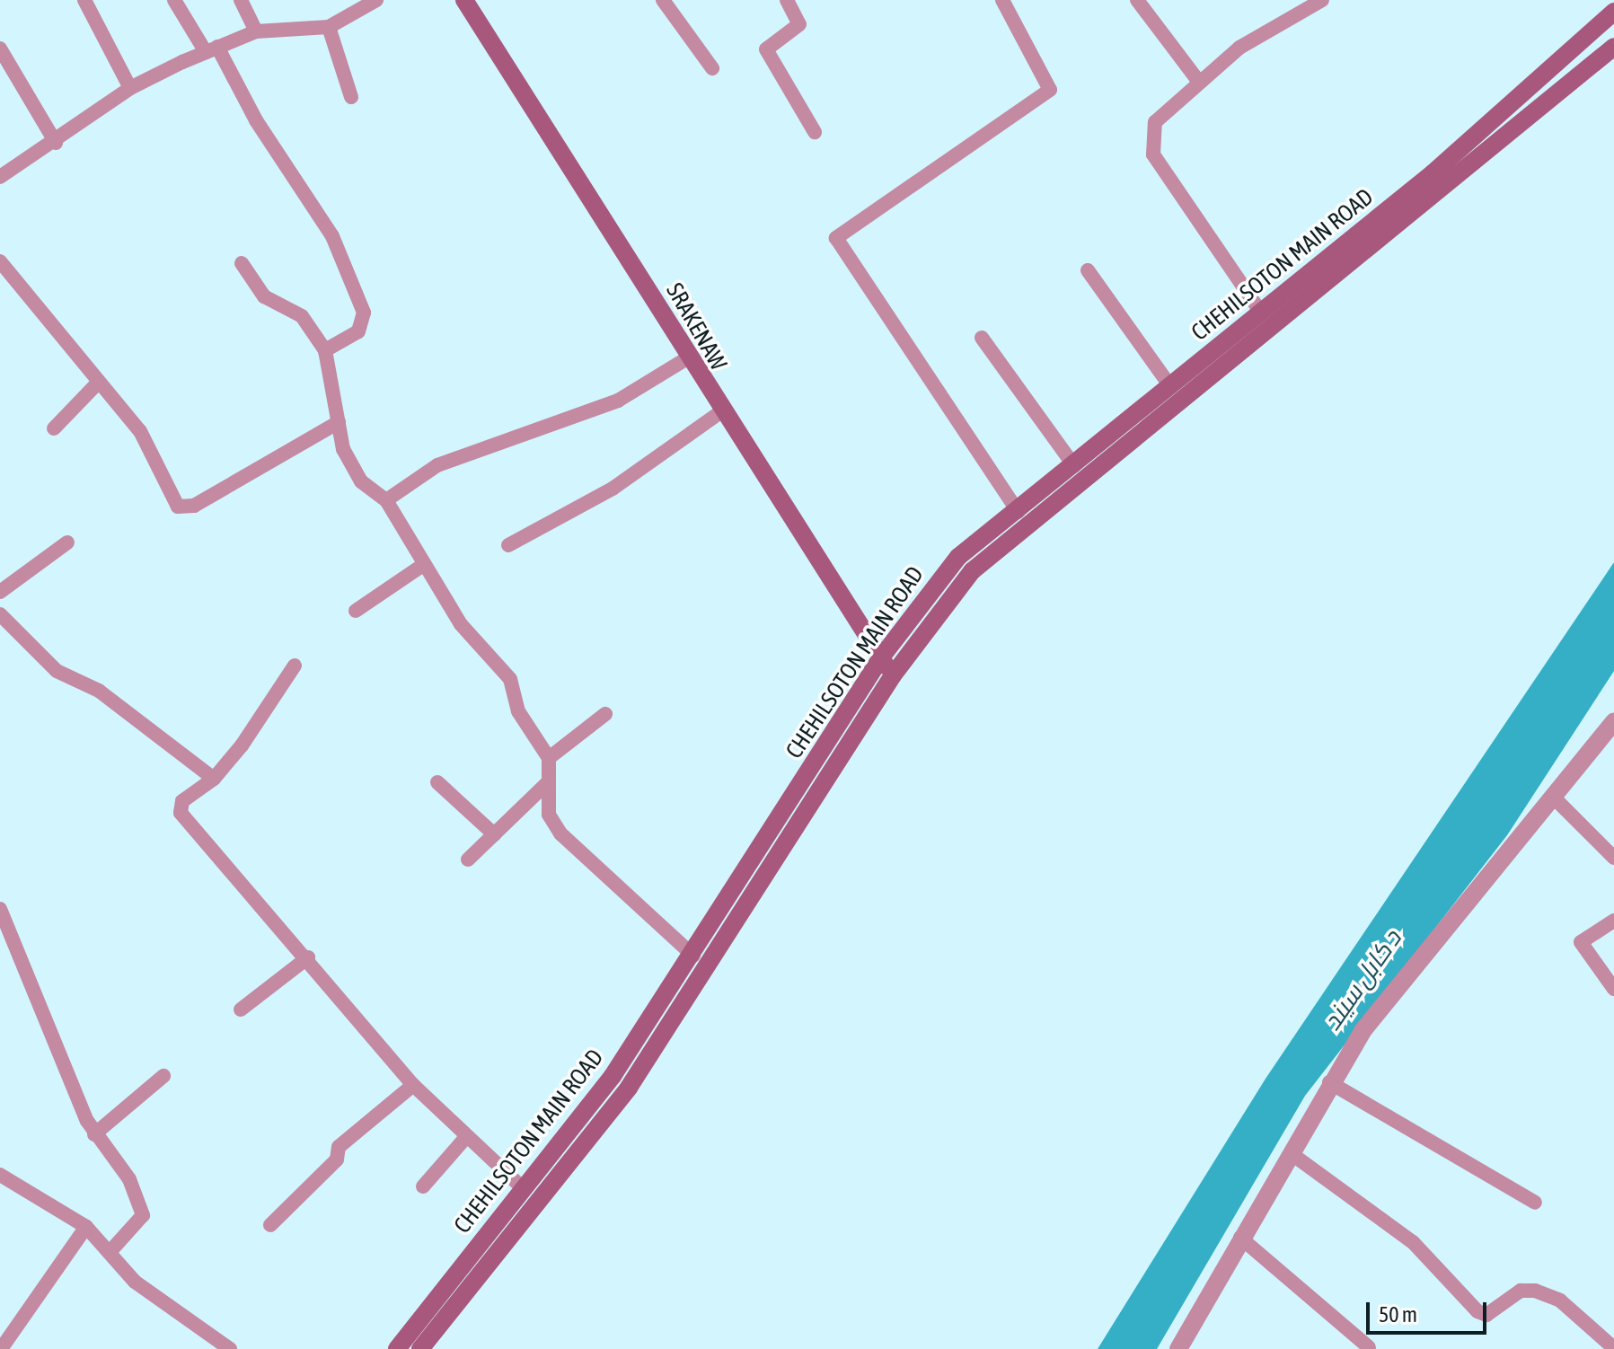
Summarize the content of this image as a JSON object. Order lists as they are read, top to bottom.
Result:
{
  "streets": {
    "main road": ["CHEHILSOTON MAIN ROAD", "SRAKENAW"]
  },
  "crossings": [
    ["CHEHILSOTON MAIN ROAD", "SRAKENAW"]
  ],
  "water": ["د کابل سيند"],
  "scale_bar": "50 m"
}
